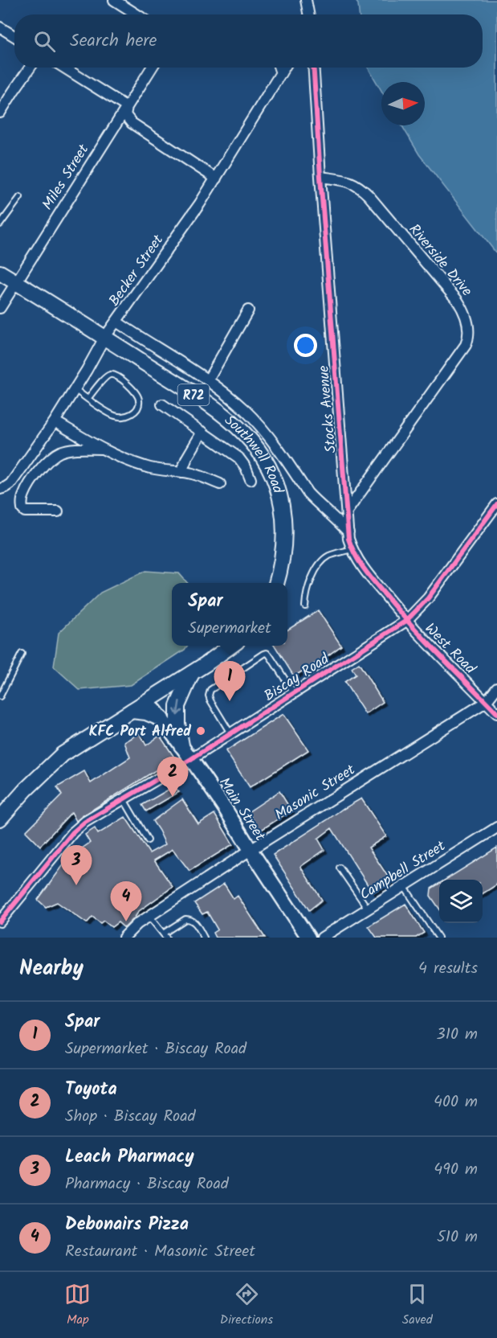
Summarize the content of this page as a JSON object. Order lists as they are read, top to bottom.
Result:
{
  "streets": {
    "main road": ["R72", "Southwell Road"],
    "street": [
      "Miles Street",
      "Riverside Drive",
      "Becker Street",
      "Stocks Avenue",
      "West Road",
      "Biscay Road",
      "Masonic Street",
      "Main Street",
      "Campbell Street"
    ]
  },
  "crossings": [
    ["Miles Street", "Southwell Road"],
    ["Riverside Drive", "Stocks Avenue"],
    ["Becker Street", "Southwell Road"],
    ["Stocks Avenue", "Southwell Road"],
    ["Stocks Avenue", "West Road"],
    ["Stocks Avenue", "Biscay Road"],
    ["West Road", "Biscay Road"],
    ["West Road", "Masonic Street"],
    ["Biscay Road", "Main Street"],
    ["Masonic Street", "Main Street"]
  ],
  "places": ["KFC Port Alfred"],
  "north": "right",
  "page": {
    "search": "Search here",
    "popup": ["Spar", "Supermarket"],
    "pins": [
      "1",
      "2",
      "3",
      "4"
    ],
    "heading": ["Nearby", "4 results"],
    "list": [
      {
        "mark": "1",
        "name": "Spar",
        "note": "Supermarket · Biscay Road",
        "value": "310 m"
      },
      {
        "mark": "2",
        "name": "Toyota",
        "note": "Shop · Biscay Road",
        "value": "400 m"
      },
      {
        "mark": "3",
        "name": "Leach Pharmacy",
        "note": "Pharmacy · Biscay Road",
        "value": "490 m"
      },
      {
        "mark": "4",
        "name": "Debonairs Pizza",
        "note": "Restaurant · Masonic Street",
        "value": "510 m"
      }
    ],
    "nav": ["Map", "Directions", "Saved"]
  }
}
